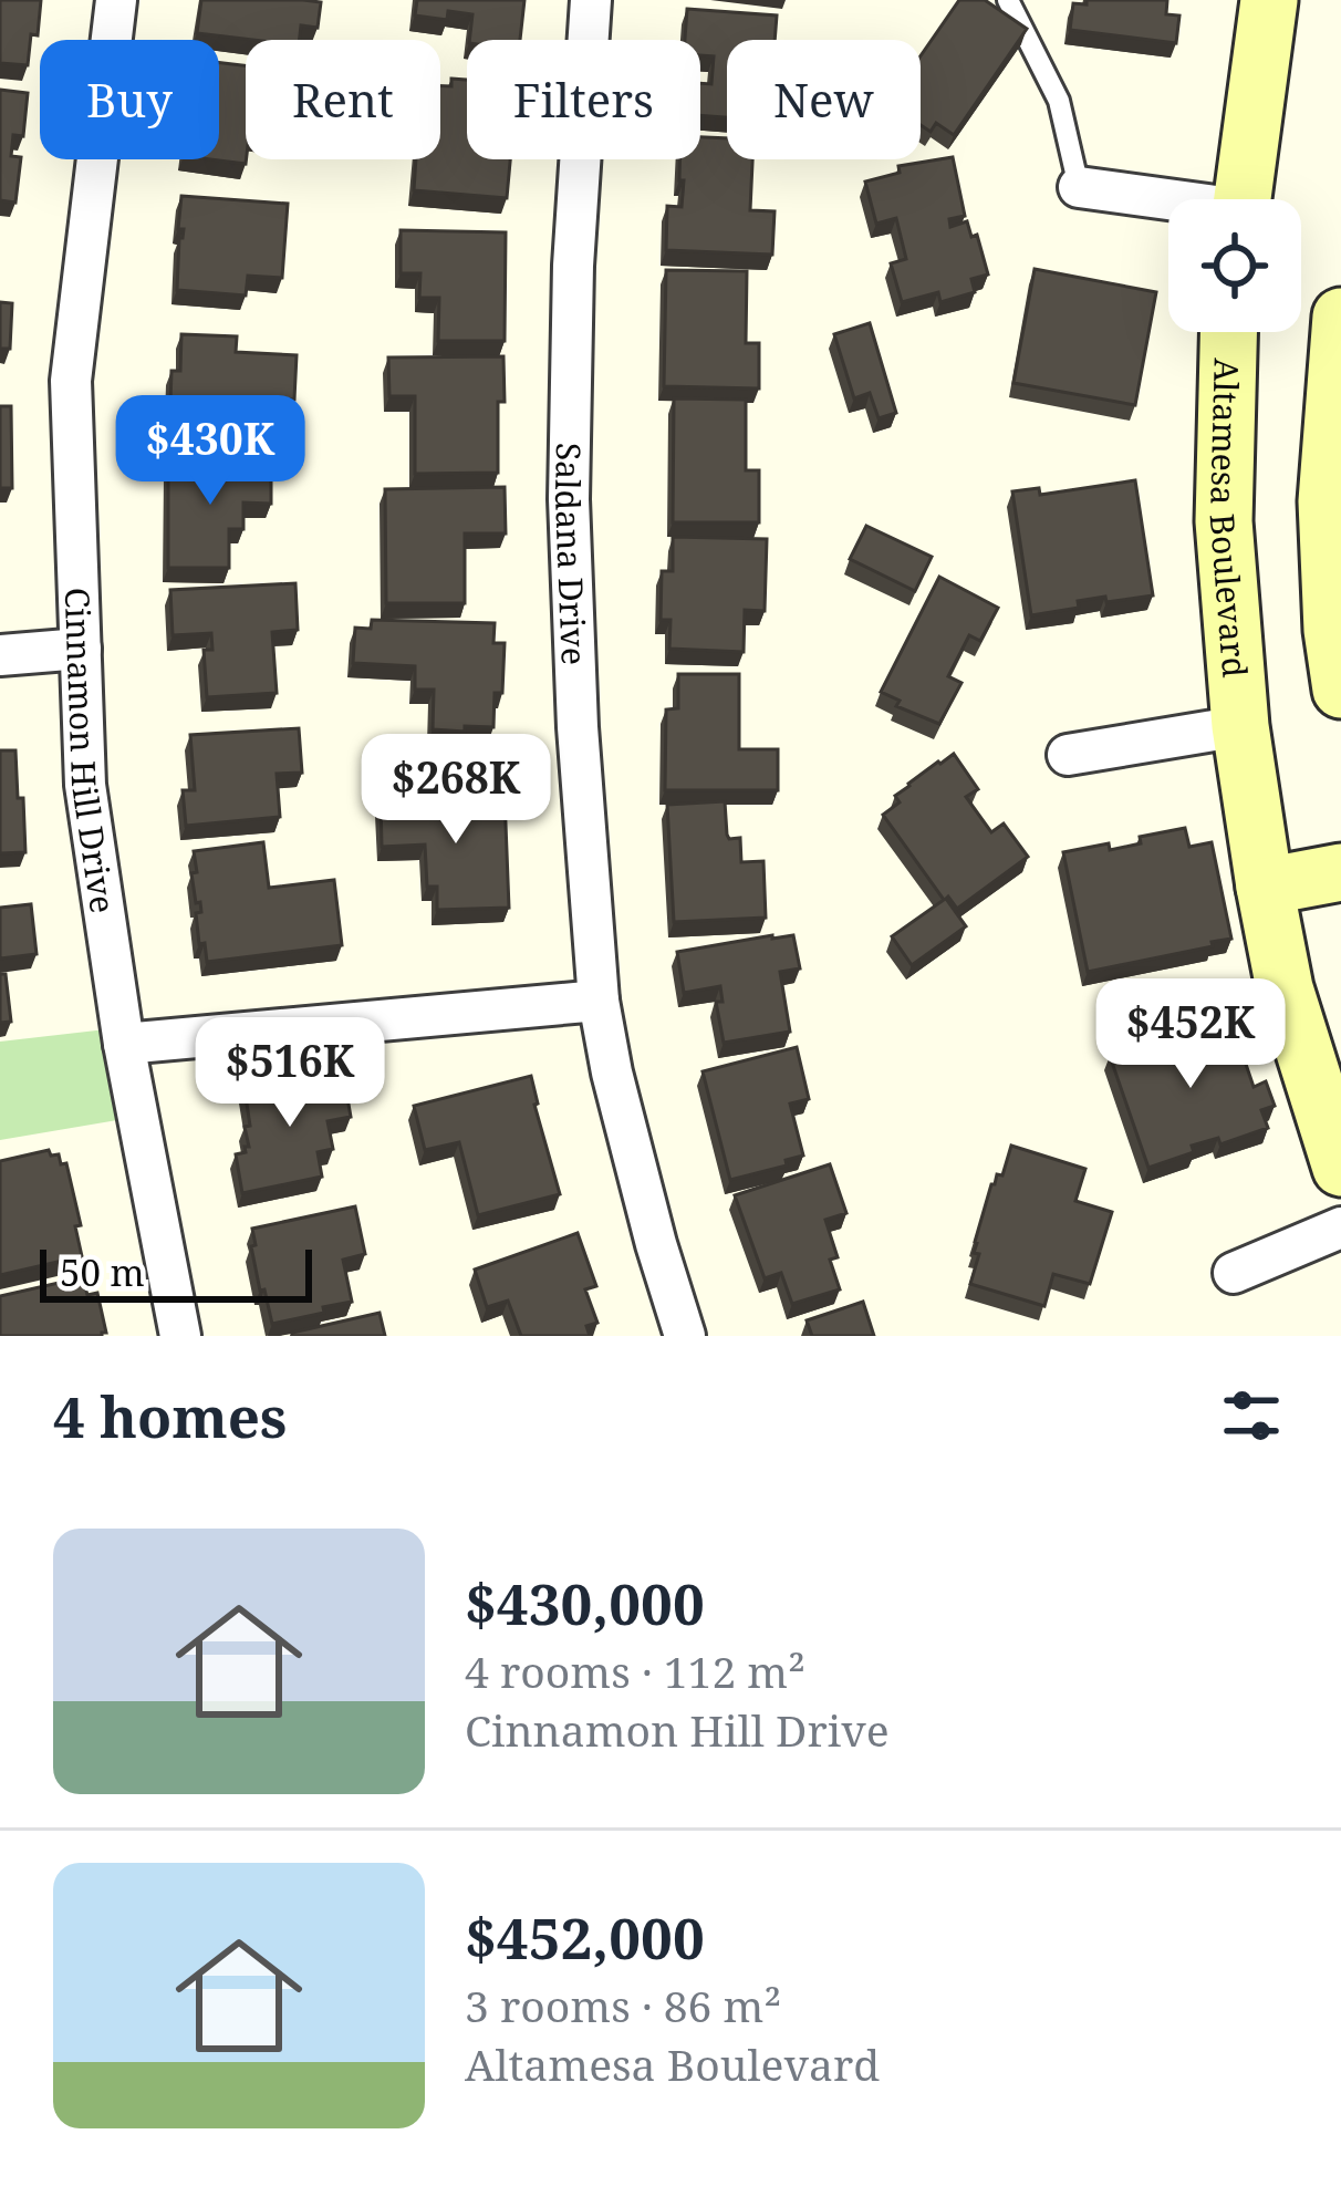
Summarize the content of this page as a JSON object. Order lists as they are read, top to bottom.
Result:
{
  "streets": {
    "main road": ["Altamesa Boulevard"],
    "street": ["Saldana Drive", "Cinnamon Hill Drive"]
  },
  "scale_bar": "50 m",
  "page": {
    "chip": [
      "Buy",
      "Rent",
      "Filters",
      "New"
    ],
    "price": [
      "$430K",
      "$268K",
      "$452K",
      "$516K"
    ],
    "scale": "50 m",
    "heading": "4 homes",
    "list": [
      {
        "name": "$430,000",
        "note": "4 rooms · 112 m² · Cinnamon Hill Drive"
      },
      {
        "name": "$452,000",
        "note": "3 rooms · 86 m² · Altamesa Boulevard"
      }
    ]
  }
}
